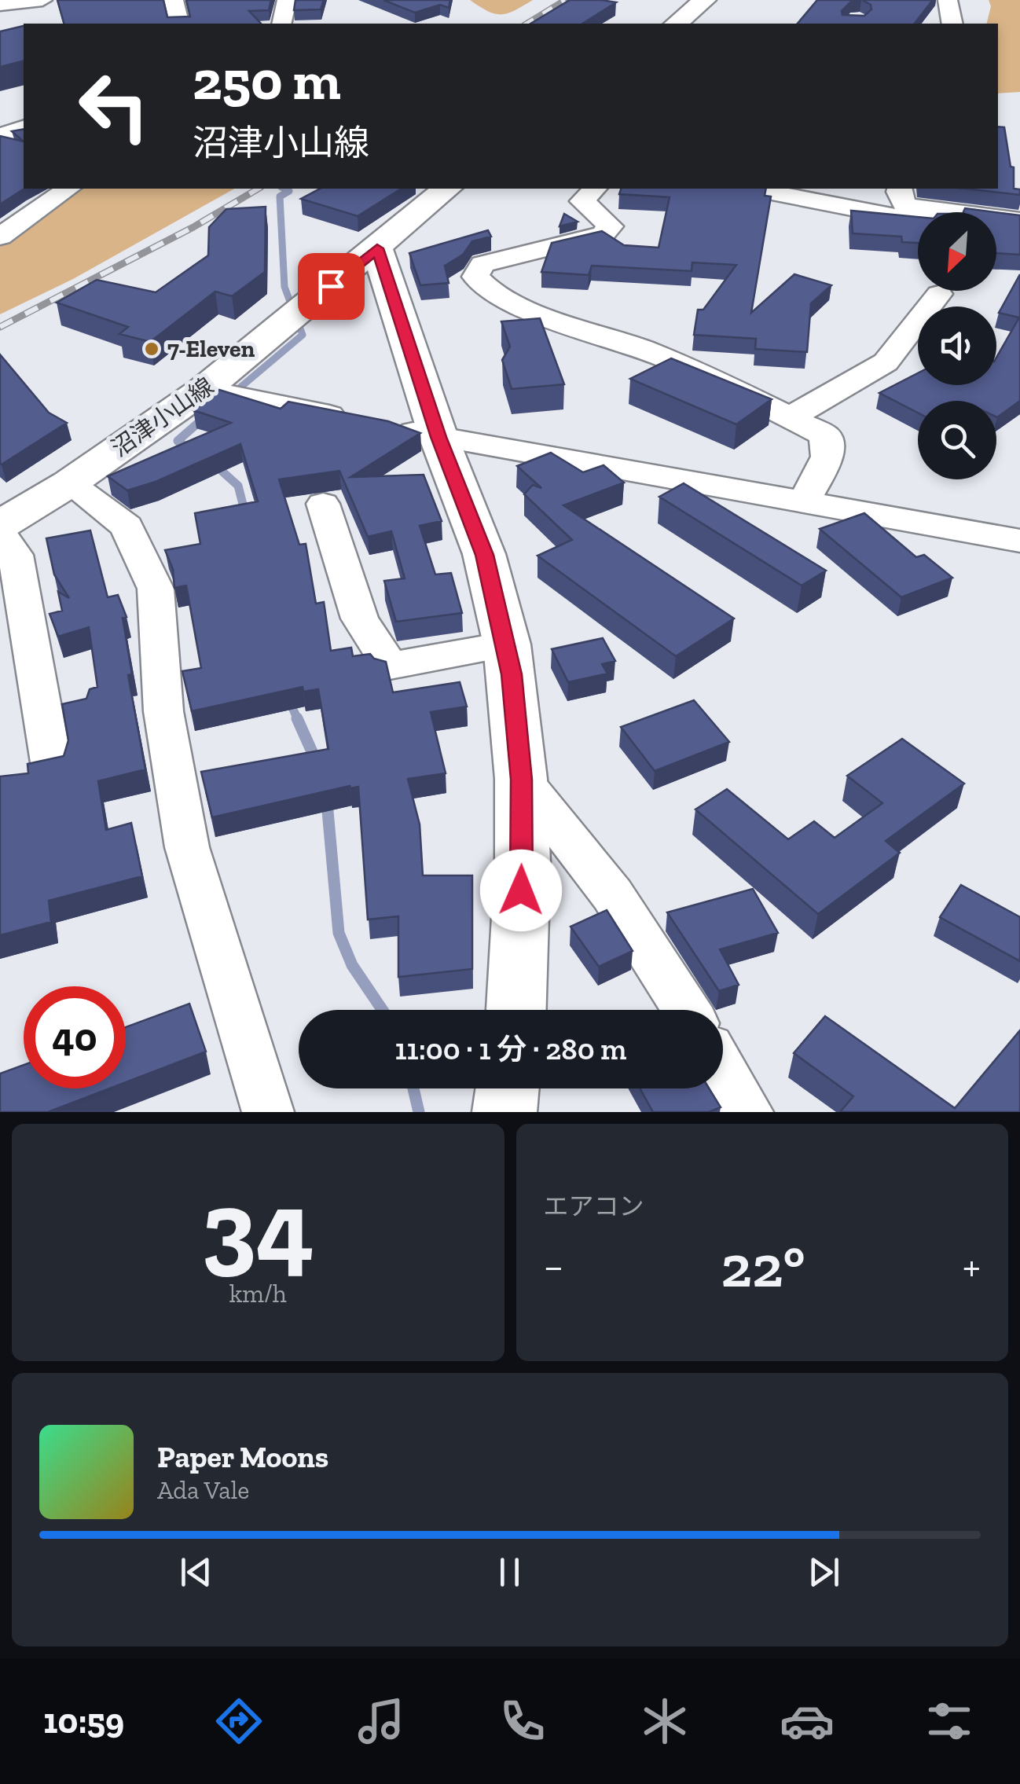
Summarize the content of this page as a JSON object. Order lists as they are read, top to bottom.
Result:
{
  "streets": {
    "street": ["沼津小山線"]
  },
  "places": ["7-Eleven"],
  "north": "bottom left",
  "page": {
    "turn": ["250 m", "沼津小山線"],
    "limit": "40",
    "trip": "11:00 · 1 分 · 280 m",
    "tile": [
      ["34", "km/h"],
      "エアコン"
    ],
    "heat": ["−", "22°", "+"],
    "song": ["Paper Moons", "Ada Vale"],
    "tabs": "10:59"
  }
}
